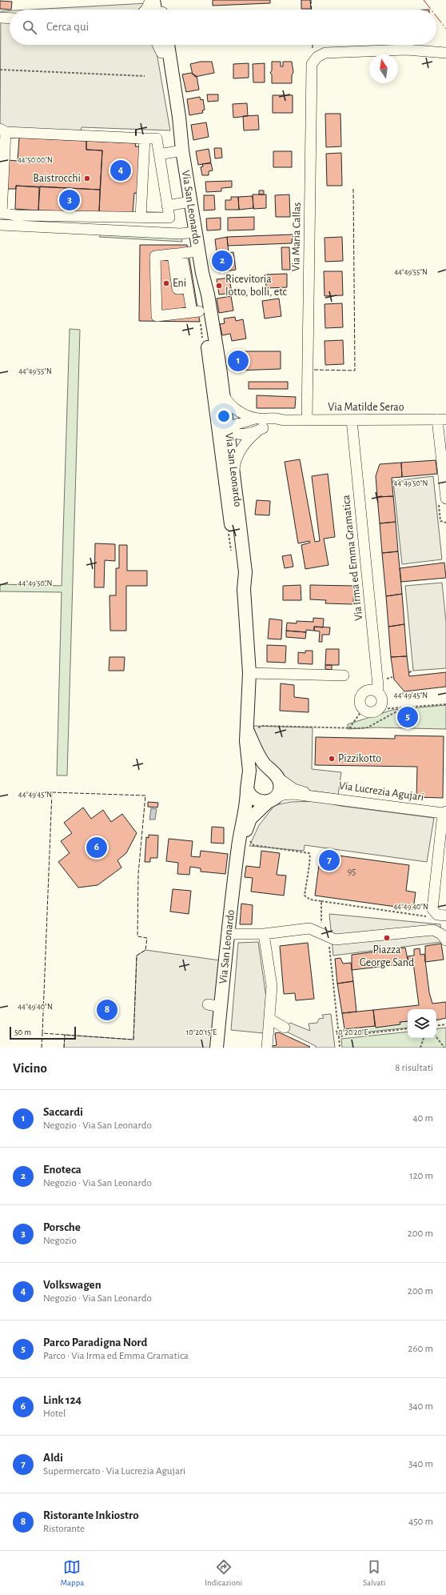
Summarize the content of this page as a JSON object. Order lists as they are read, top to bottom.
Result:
{
  "streets": {
    "main road": ["Via San Leonardo"],
    "street": [
      "Via Maria Callas",
      "Via Matilde Serao",
      "Via Irma ed Emma Gramatica",
      "Via Lucrezia Agujari"
    ]
  },
  "crossings": [
    ["Via San Leonardo", "Via Matilde Serao"],
    ["Via Maria Callas", "Via Matilde Serao"],
    ["Via Matilde Serao", "Via Irma ed Emma Gramatica"]
  ],
  "places": [
    "Baistrocchi",
    "Eni",
    "Ricevitoria lotto, bolli, etc",
    "Pizzikotto",
    "Piazza George Sand"
  ],
  "house_numbers": ["95"],
  "scale_bar": "50 m",
  "north": "top",
  "page": {
    "search": "Cerca qui",
    "pins": [
      "4",
      "3",
      "2",
      "1",
      "5",
      "6",
      "7",
      "8"
    ],
    "scale": "50 m",
    "heading": ["Vicino", "8 risultati"],
    "list": [
      {
        "mark": "1",
        "name": "Saccardi",
        "note": "Negozio · Via San Leonardo",
        "value": "40 m"
      },
      {
        "mark": "2",
        "name": "Enoteca",
        "note": "Negozio · Via San Leonardo",
        "value": "120 m"
      },
      {
        "mark": "3",
        "name": "Porsche",
        "note": "Negozio",
        "value": "200 m"
      },
      {
        "mark": "4",
        "name": "Volkswagen",
        "note": "Negozio · Via San Leonardo",
        "value": "200 m"
      },
      {
        "mark": "5",
        "name": "Parco Paradigna Nord",
        "note": "Parco · Via Irma ed Emma Gramatica",
        "value": "260 m"
      },
      {
        "mark": "6",
        "name": "Link 124",
        "note": "Hotel",
        "value": "340 m"
      },
      {
        "mark": "7",
        "name": "Aldi",
        "note": "Supermercato · Via Lucrezia Agujari",
        "value": "340 m"
      },
      {
        "mark": "8",
        "name": "Ristorante Inkiostro",
        "note": "Ristorante",
        "value": "450 m"
      }
    ],
    "nav": ["Mappa", "Indicazioni", "Salvati"]
  },
  "coordinates": [
    "44°50'00\"N",
    "44°49'55\"N",
    "44°49'50\"N",
    "44°49'45\"N",
    "44°49'40\"N",
    "10°20'15\"E",
    "10°20'20\"E"
  ]
}
